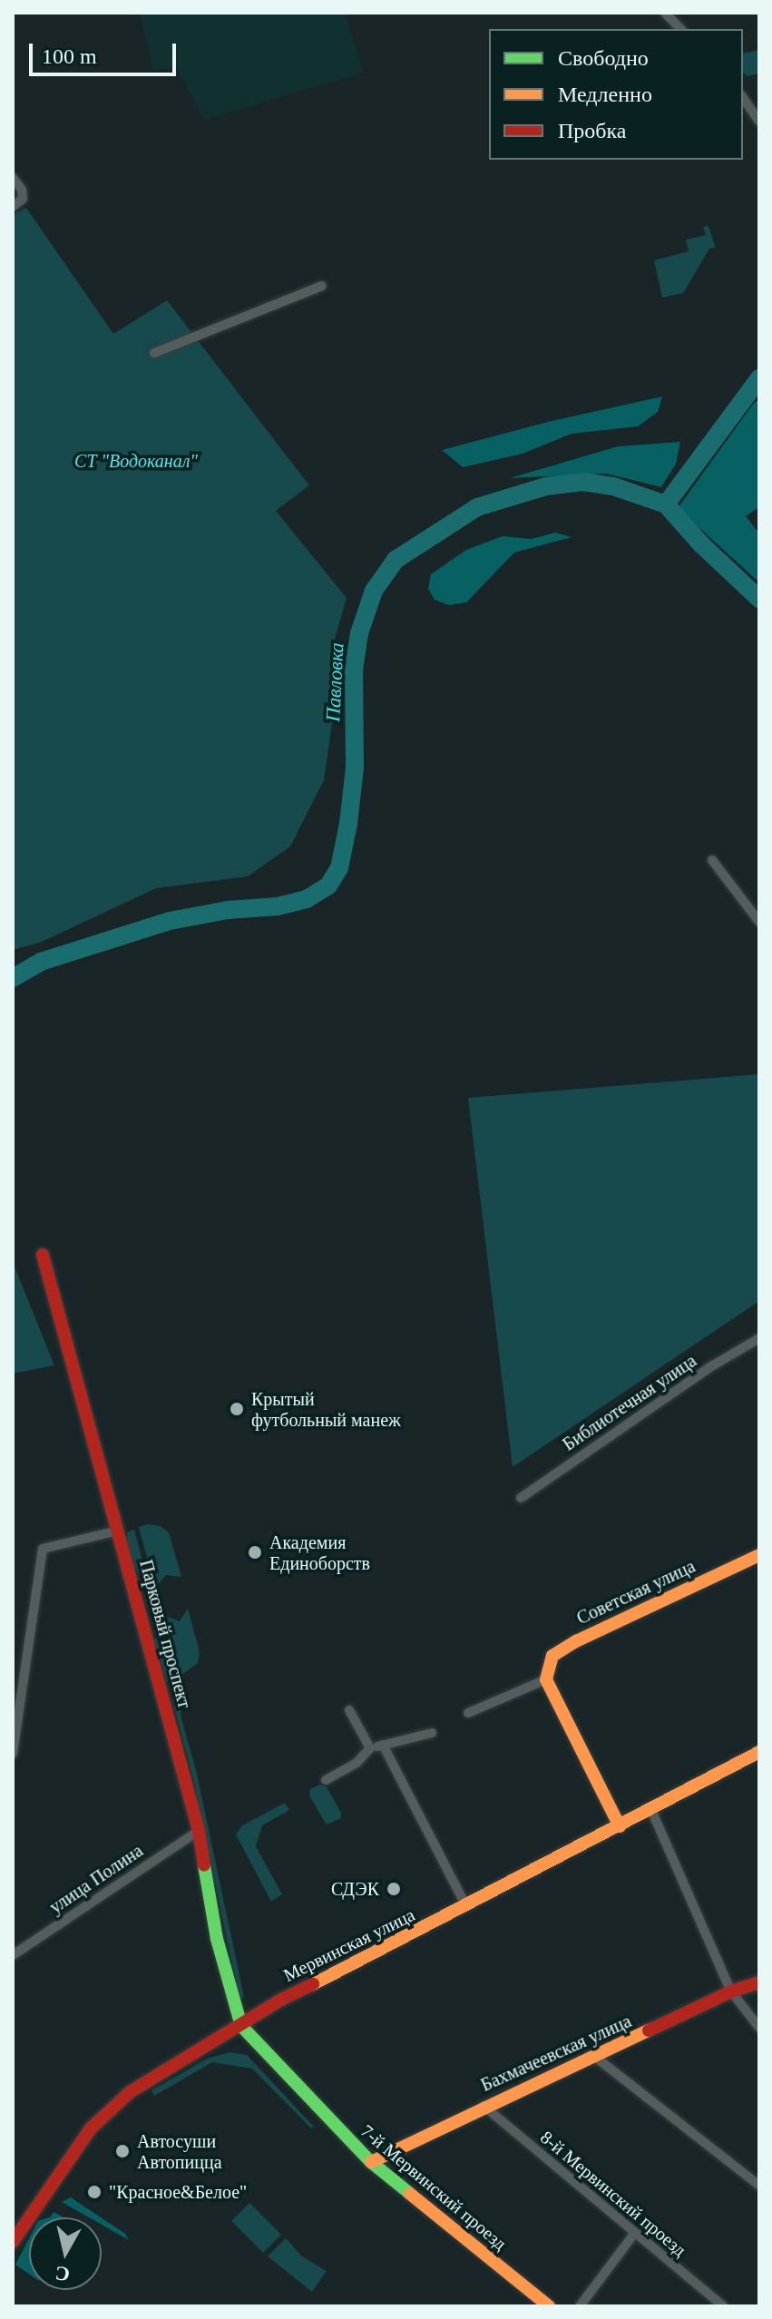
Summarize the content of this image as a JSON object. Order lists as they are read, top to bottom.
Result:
{
  "streets": {
    "street": [
      "Библиотечная улица",
      "Советская улица",
      "Парковый проспект",
      "улица Полина",
      "Мервинская улица",
      "Бахмачеевская улица",
      "7-й Мервинский проезд",
      "8-й Мервинский проезд"
    ]
  },
  "crossings": [
    ["Парковый проспект", "улица Полина"],
    ["Парковый проспект", "Мервинская улица"],
    ["Парковый проспект", "7-й Мервинский проезд"],
    ["Мервинская улица", "7-й Мервинский проезд"],
    ["Бахмачеевская улица", "7-й Мервинский проезд"],
    ["Бахмачеевская улица", "8-й Мервинский проезд"]
  ],
  "water": ["Павловка"],
  "parks": ["СТ \"Водоканал\""],
  "places": [
    "Крытый футбольный манеж",
    "Академия Единоборств",
    "СДЭК",
    "Автосуши Автопицца",
    "\"Красное&Белое\""
  ],
  "legend": ["Свободно", "Медленно", "Пробка"],
  "scale_bar": "100 m",
  "north": "bottom"
}
